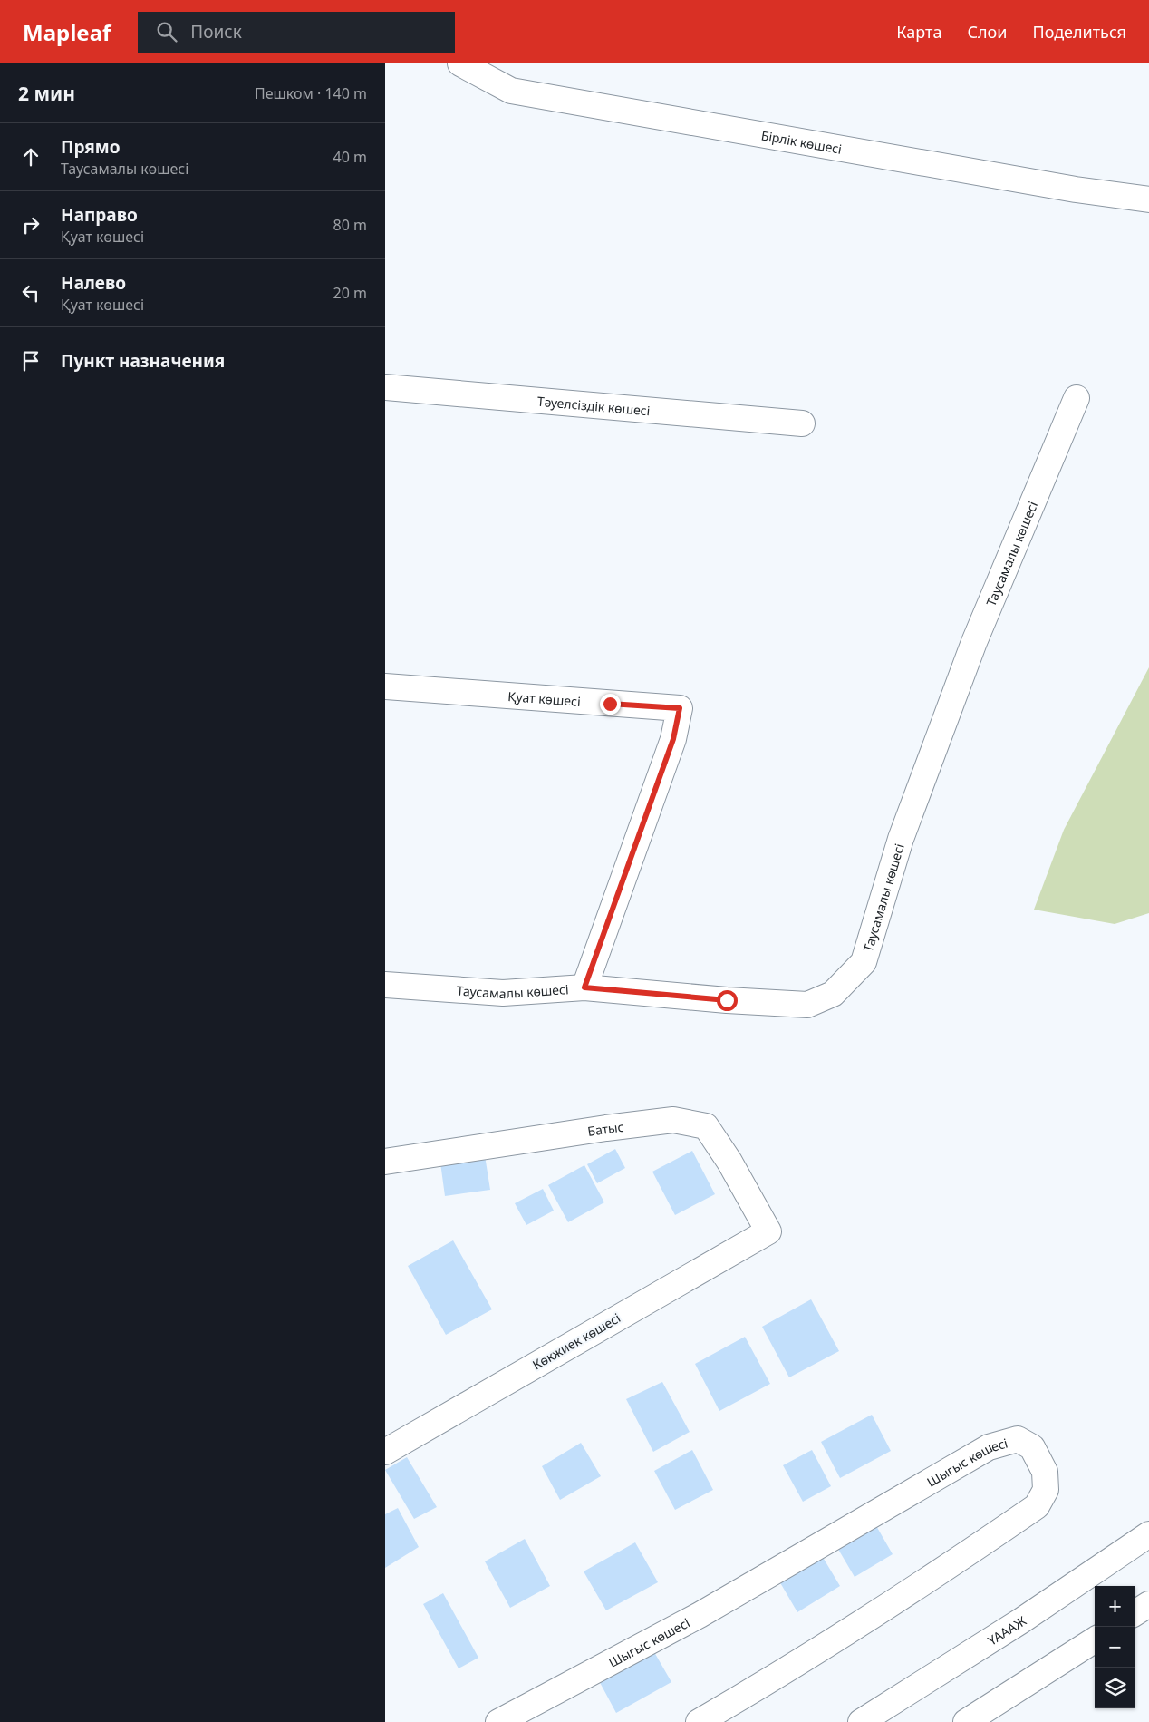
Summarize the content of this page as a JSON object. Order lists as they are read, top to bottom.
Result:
{
  "streets": {
    "main road": [
      "Бірлік көшесі",
      "Тәуелсіздік көшесі",
      "Таусамалы көшесі",
      "Қуат көшесі",
      "Батыс",
      "Көкжиек көшесі",
      "Шыгыс көшесі",
      "ҮАААЖ"
    ]
  },
  "crossings": [
    ["Таусамалы көшесі", "Қуат көшесі"],
    ["Батыс", "Көкжиек көшесі"]
  ],
  "page": {
    "header": "Mapleaf",
    "search": "Поиск",
    "nav": ["Карта", "Слои", "Поделиться"],
    "heading": ["2 мин", "Пешком · 140 m"],
    "list": [
      ["Прямо", "Таусамалы көшесі", "40 m"],
      ["Направо", "Қуат көшесі", "80 m"],
      ["Налево", "Қуат көшесі", "20 m"],
      "Пункт назначения"
    ],
    "map_buttons": ["+", "−"]
  }
}
